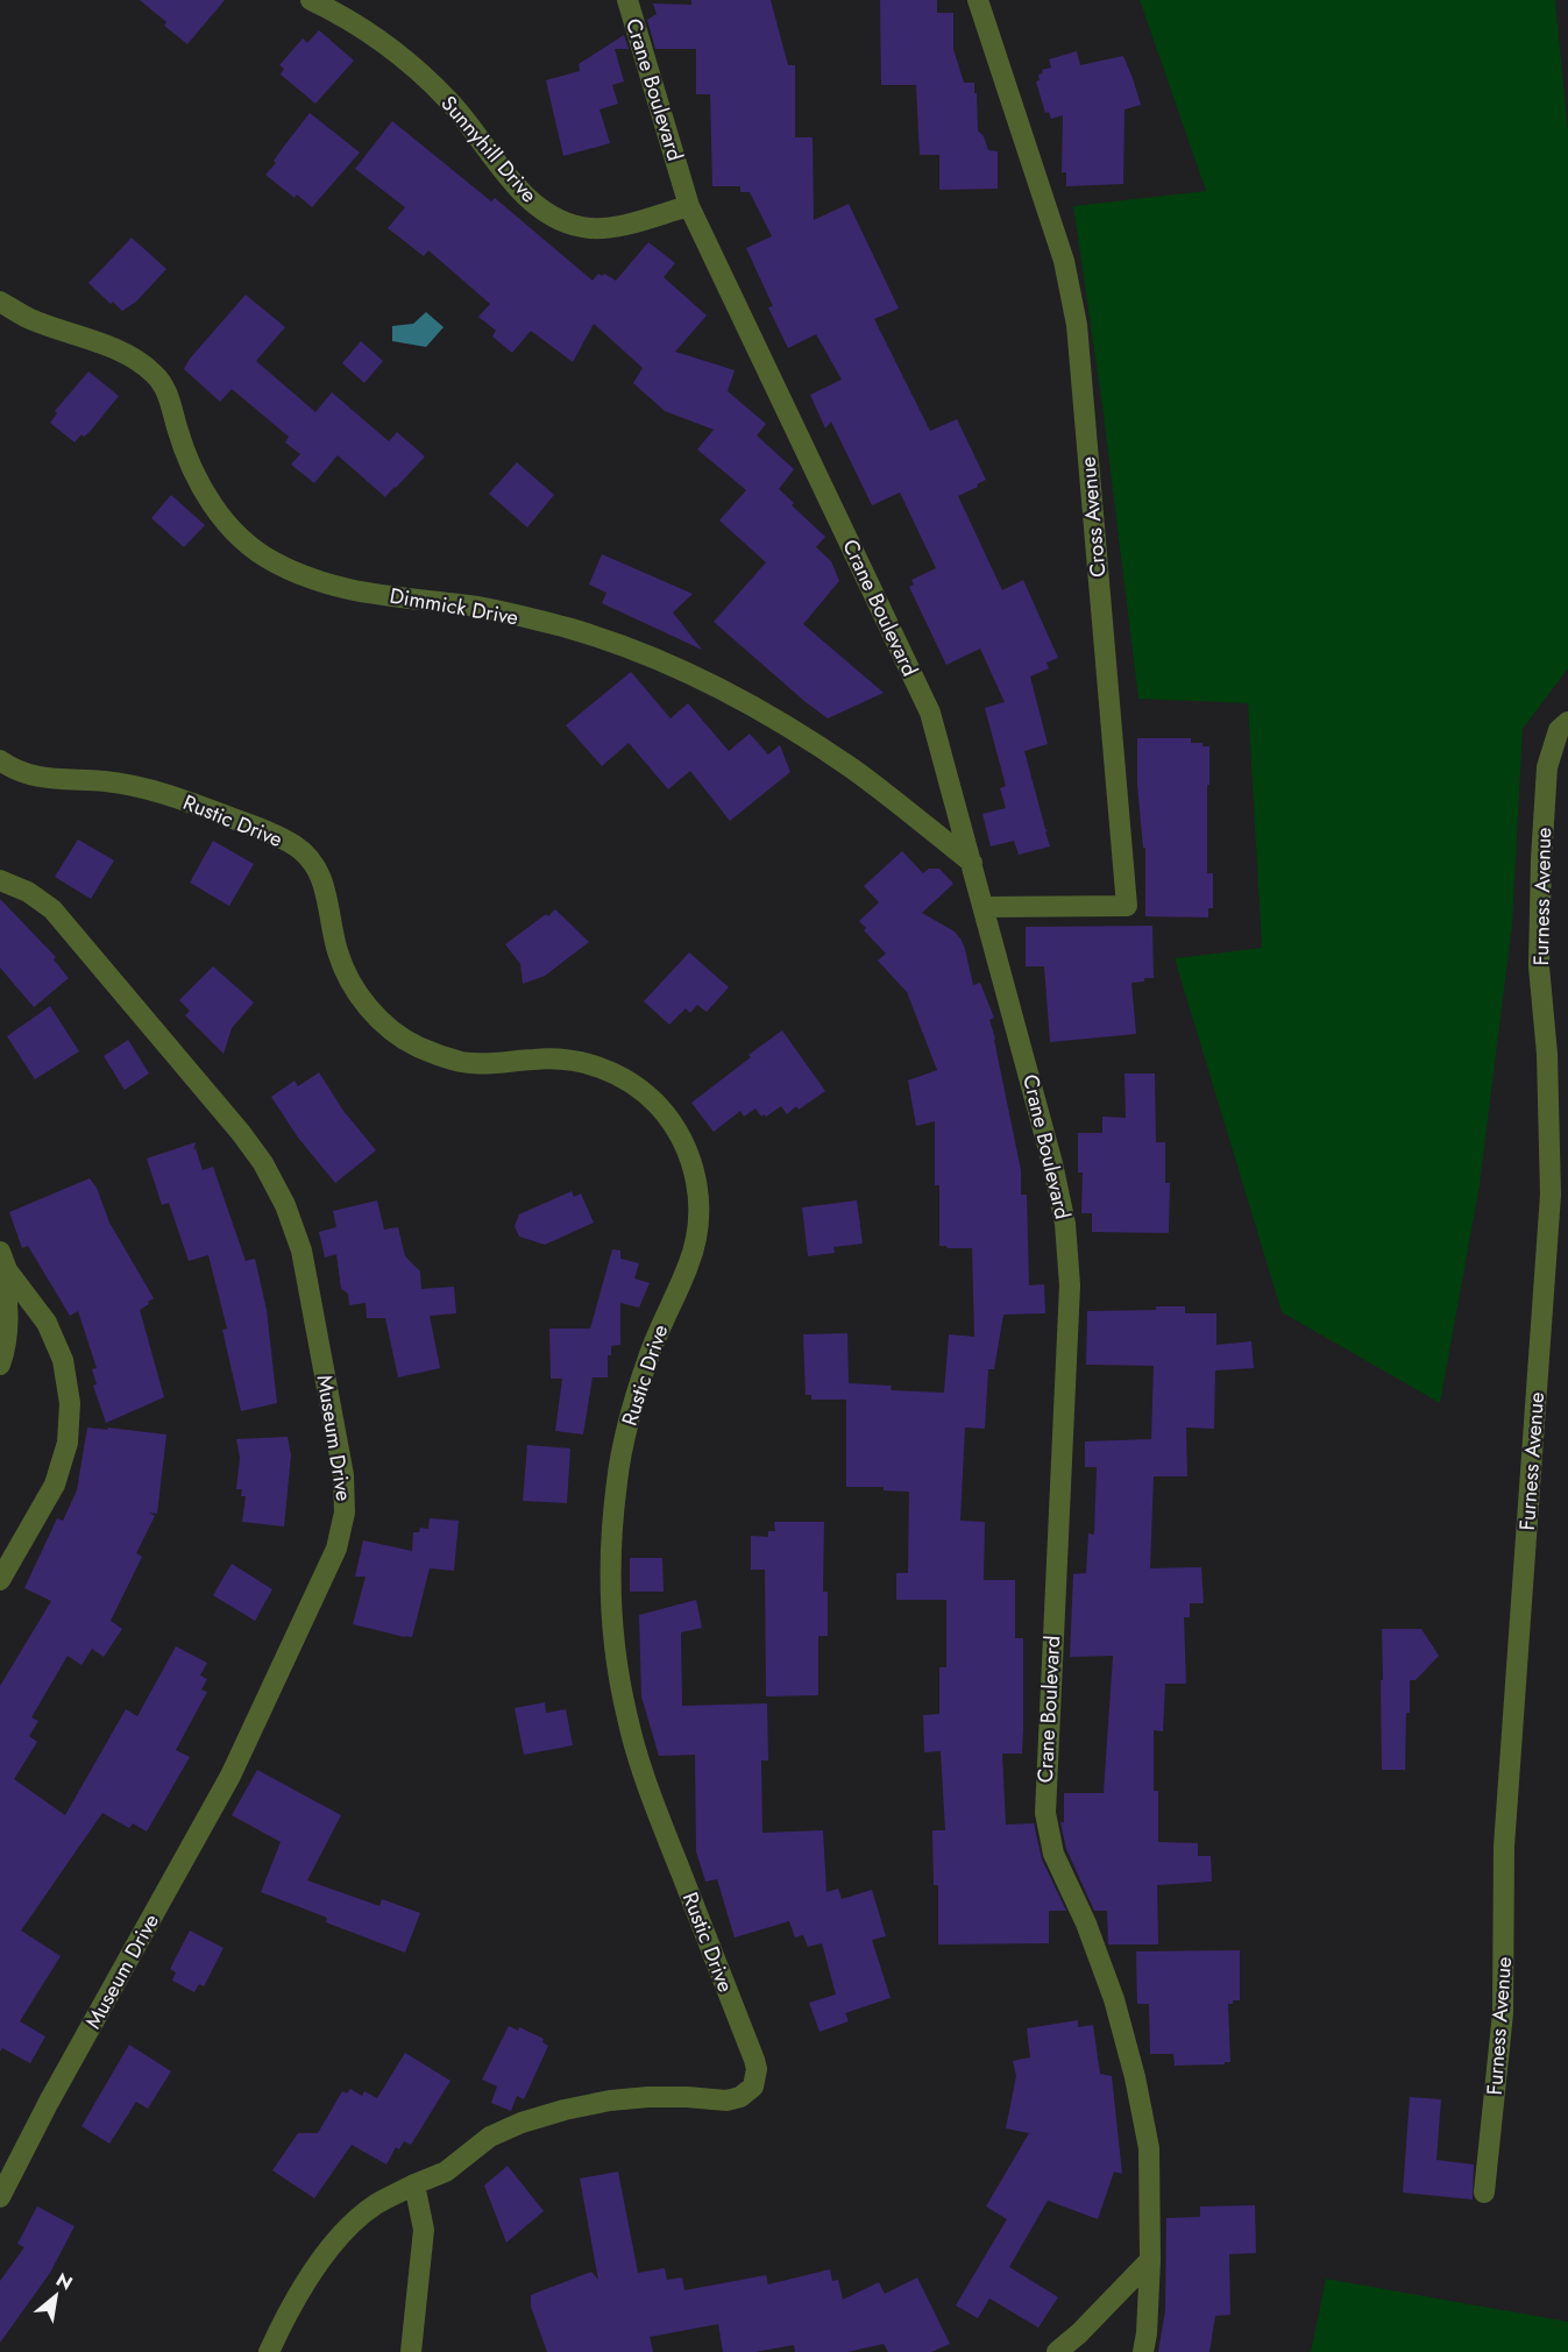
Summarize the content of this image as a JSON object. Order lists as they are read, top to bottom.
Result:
{
  "streets": {
    "street": [
      "Crane Boulevard",
      "Sunnyhill Drive",
      "Cross Avenue",
      "Dimmick Drive",
      "Rustic Drive",
      "Furness Avenue",
      "Museum Drive"
    ]
  },
  "crossings": [
    ["Crane Boulevard", "Sunnyhill Drive"],
    ["Crane Boulevard", "Cross Avenue"],
    ["Crane Boulevard", "Dimmick Drive"]
  ],
  "north": "top right"
}
